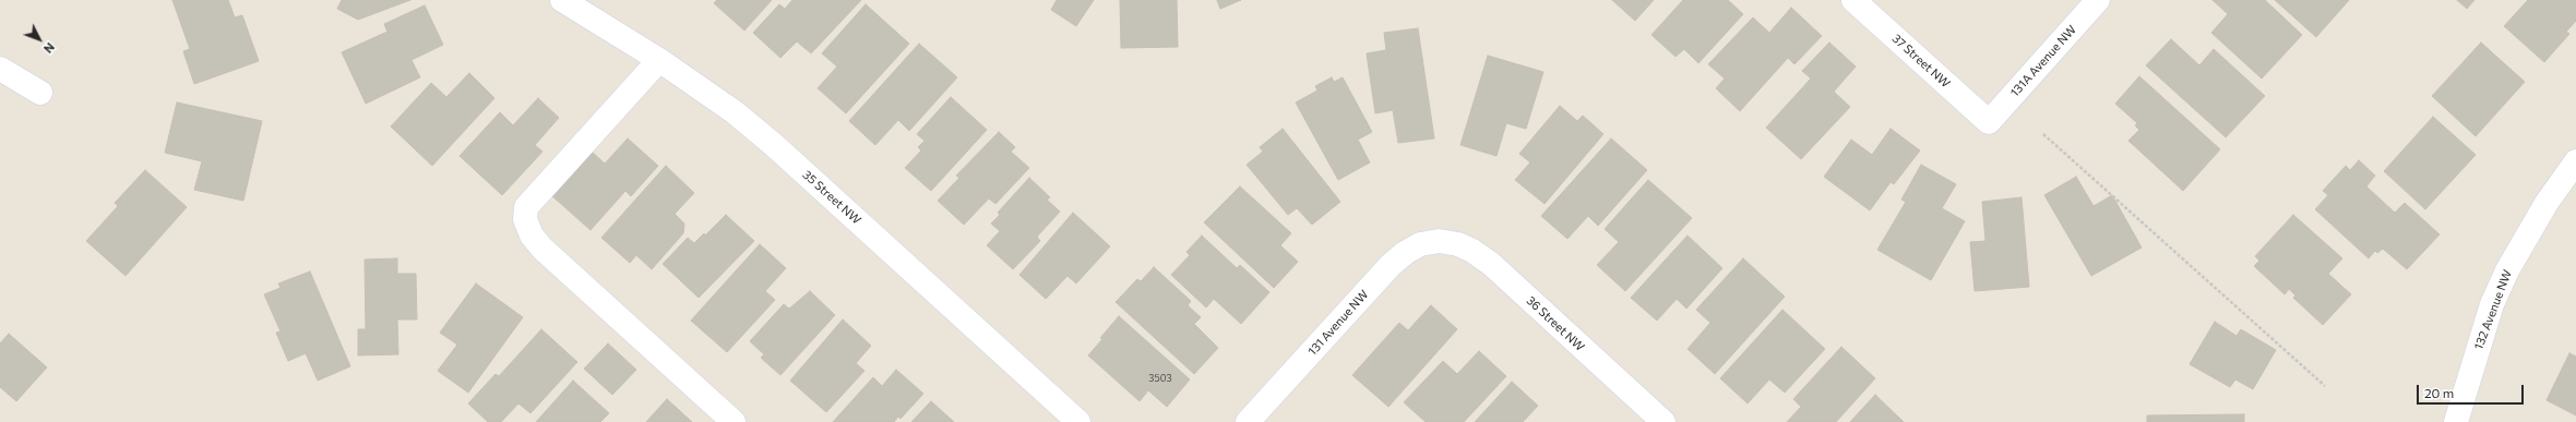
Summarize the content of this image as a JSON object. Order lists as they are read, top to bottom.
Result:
{
  "streets": {
    "street": [
      "37 Street NW",
      "131A Avenue NW",
      "35 Street NW",
      "132 Avenue NW",
      "131 Avenue NW",
      "36 Street NW"
    ]
  },
  "crossings": [
    ["37 Street NW", "131A Avenue NW"],
    ["131 Avenue NW", "36 Street NW"]
  ],
  "house_numbers": ["3503"],
  "scale_bar": "20 m",
  "north": "bottom right"
}
